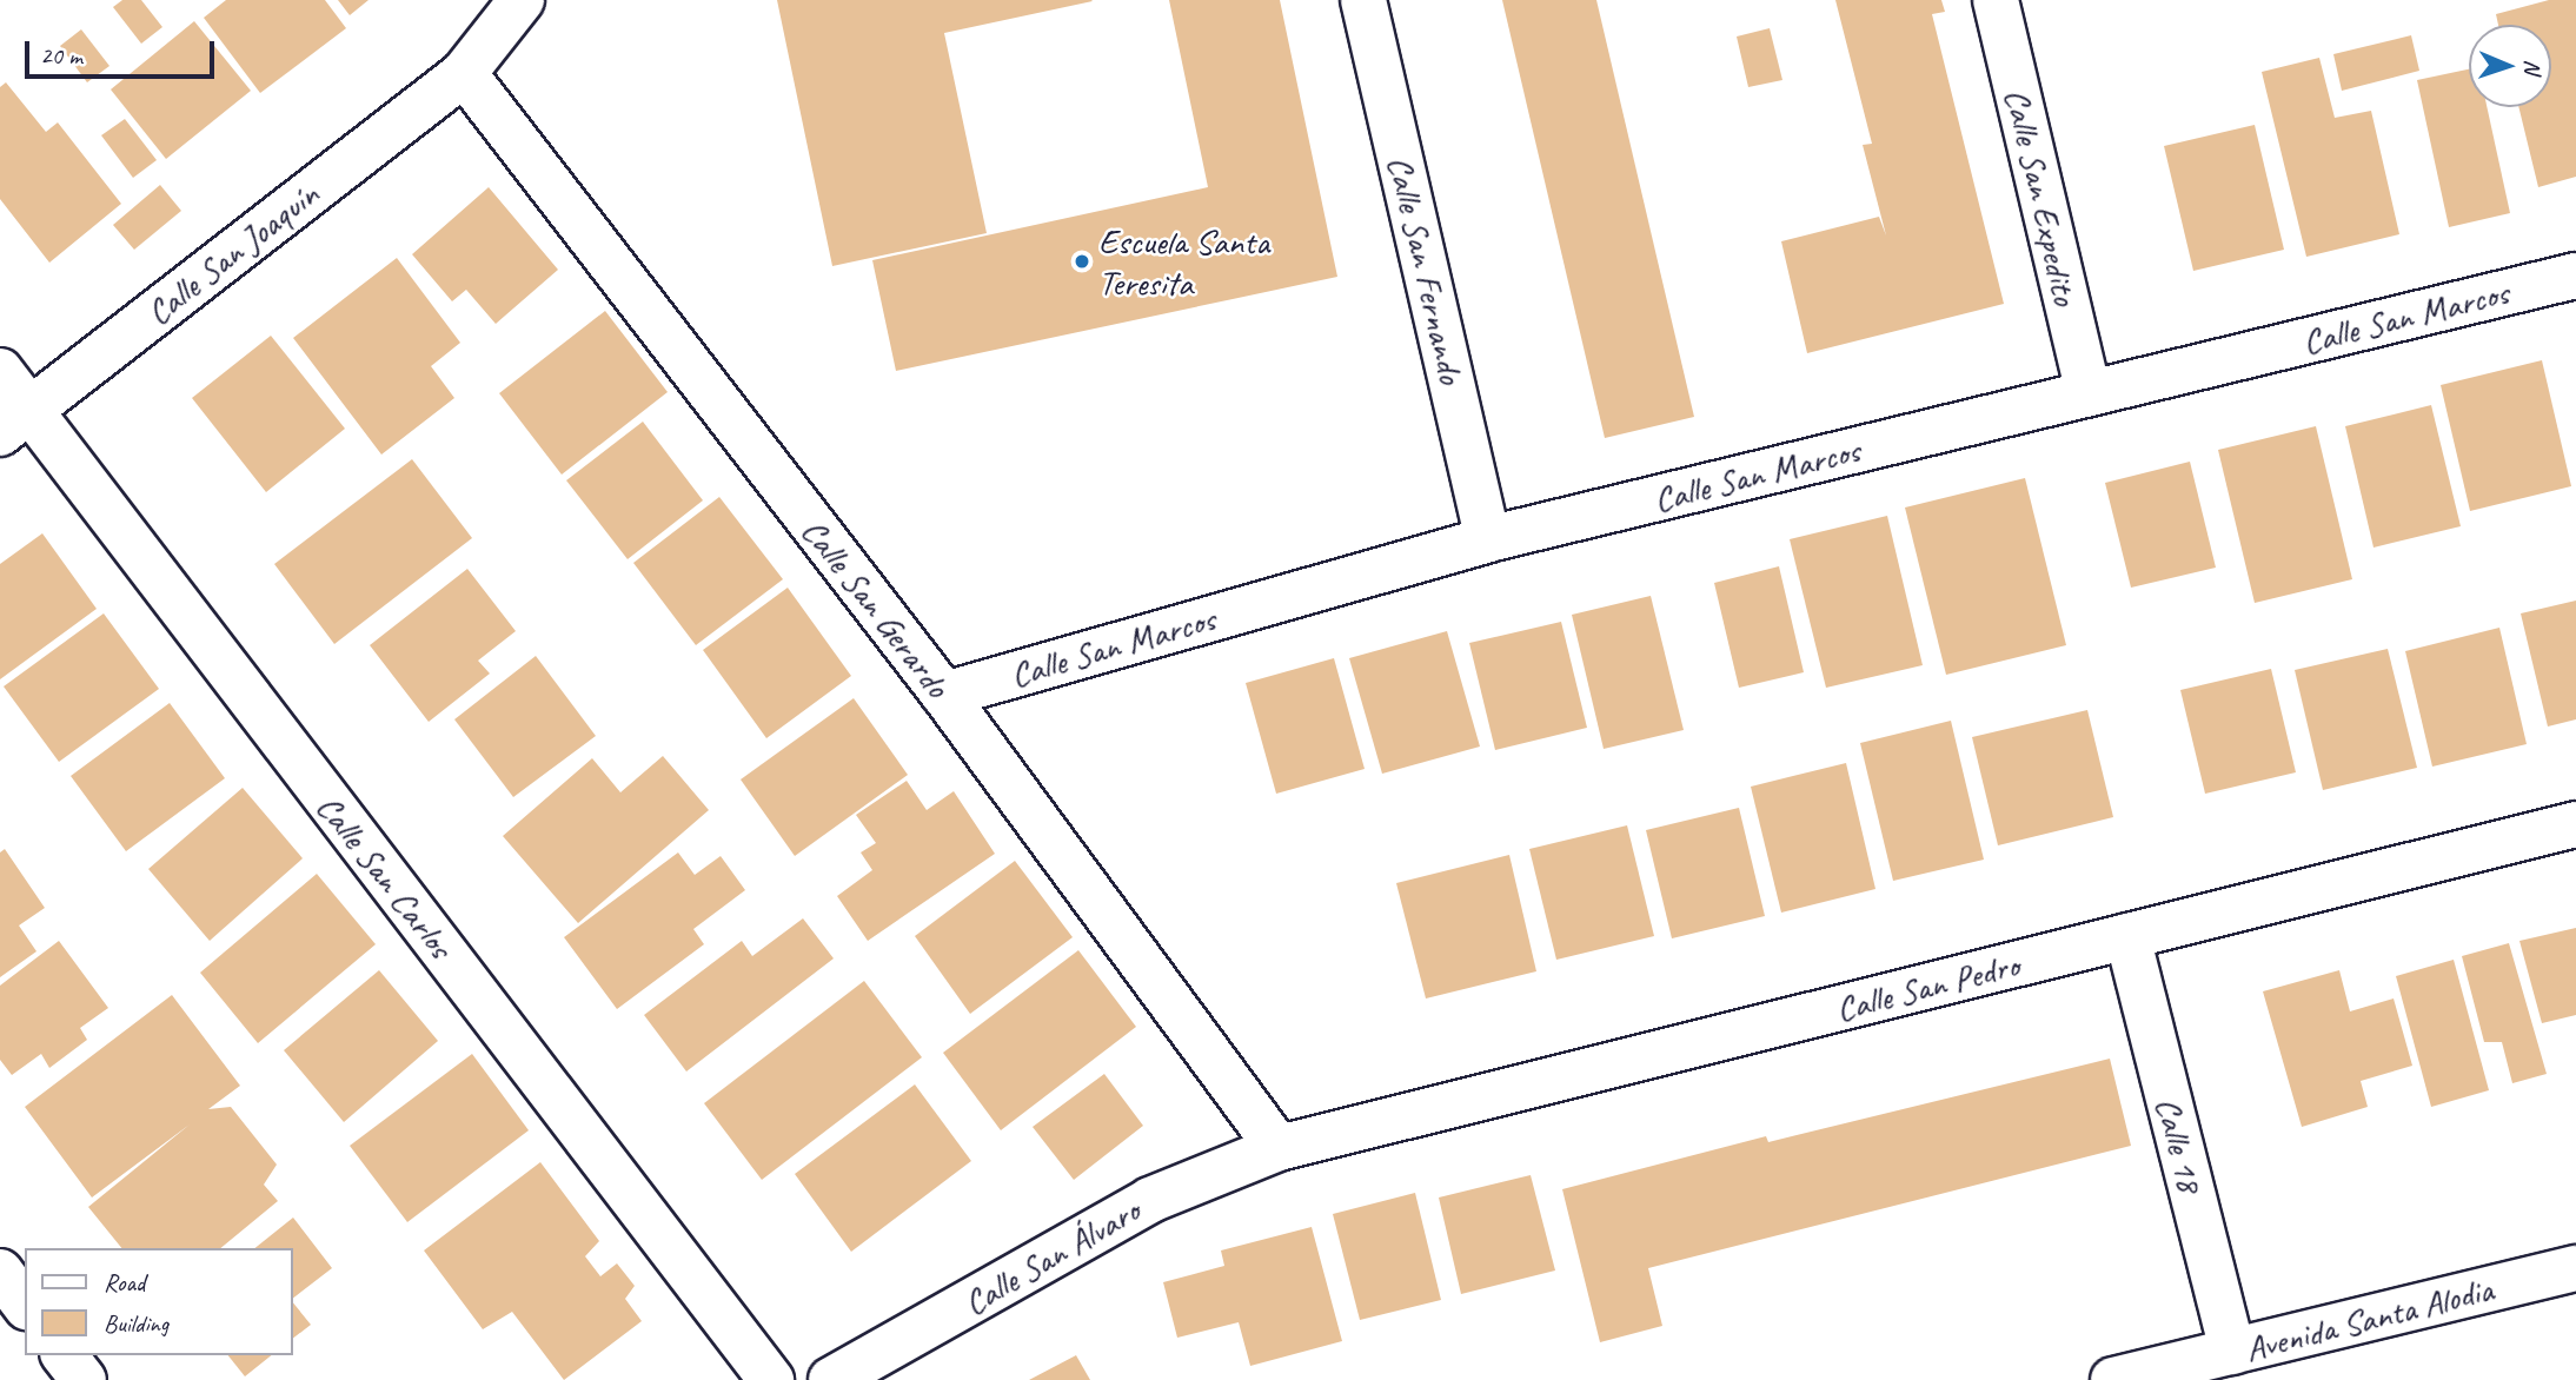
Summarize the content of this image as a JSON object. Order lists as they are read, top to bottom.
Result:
{
  "streets": {
    "street": [
      "Calle San Expedito",
      "Calle San Joaquín",
      "Calle San Fernando",
      "Calle San Marcos",
      "Calle San Gerardo",
      "Calle San Carlos",
      "Calle San Pedro",
      "Calle 18",
      "Calle San Álvaro",
      "Avenida Santa Alodia"
    ]
  },
  "crossings": [
    ["Calle San Expedito", "Calle San Marcos"],
    ["Calle San Joaquín", "Calle San Gerardo"],
    ["Calle San Joaquín", "Calle San Carlos"],
    ["Calle San Fernando", "Calle San Marcos"],
    ["Calle San Marcos", "Calle San Gerardo"],
    ["Calle San Gerardo", "Calle San Pedro"],
    ["Calle San Gerardo", "Calle San Álvaro"],
    ["Calle San Pedro", "Calle 18"],
    ["Calle San Pedro", "Calle San Álvaro"],
    ["Calle 18", "Avenida Santa Alodia"]
  ],
  "places": ["Escuela Santa Teresita"],
  "legend": ["Road", "Building"],
  "scale_bar": "20 m",
  "north": "right"
}
